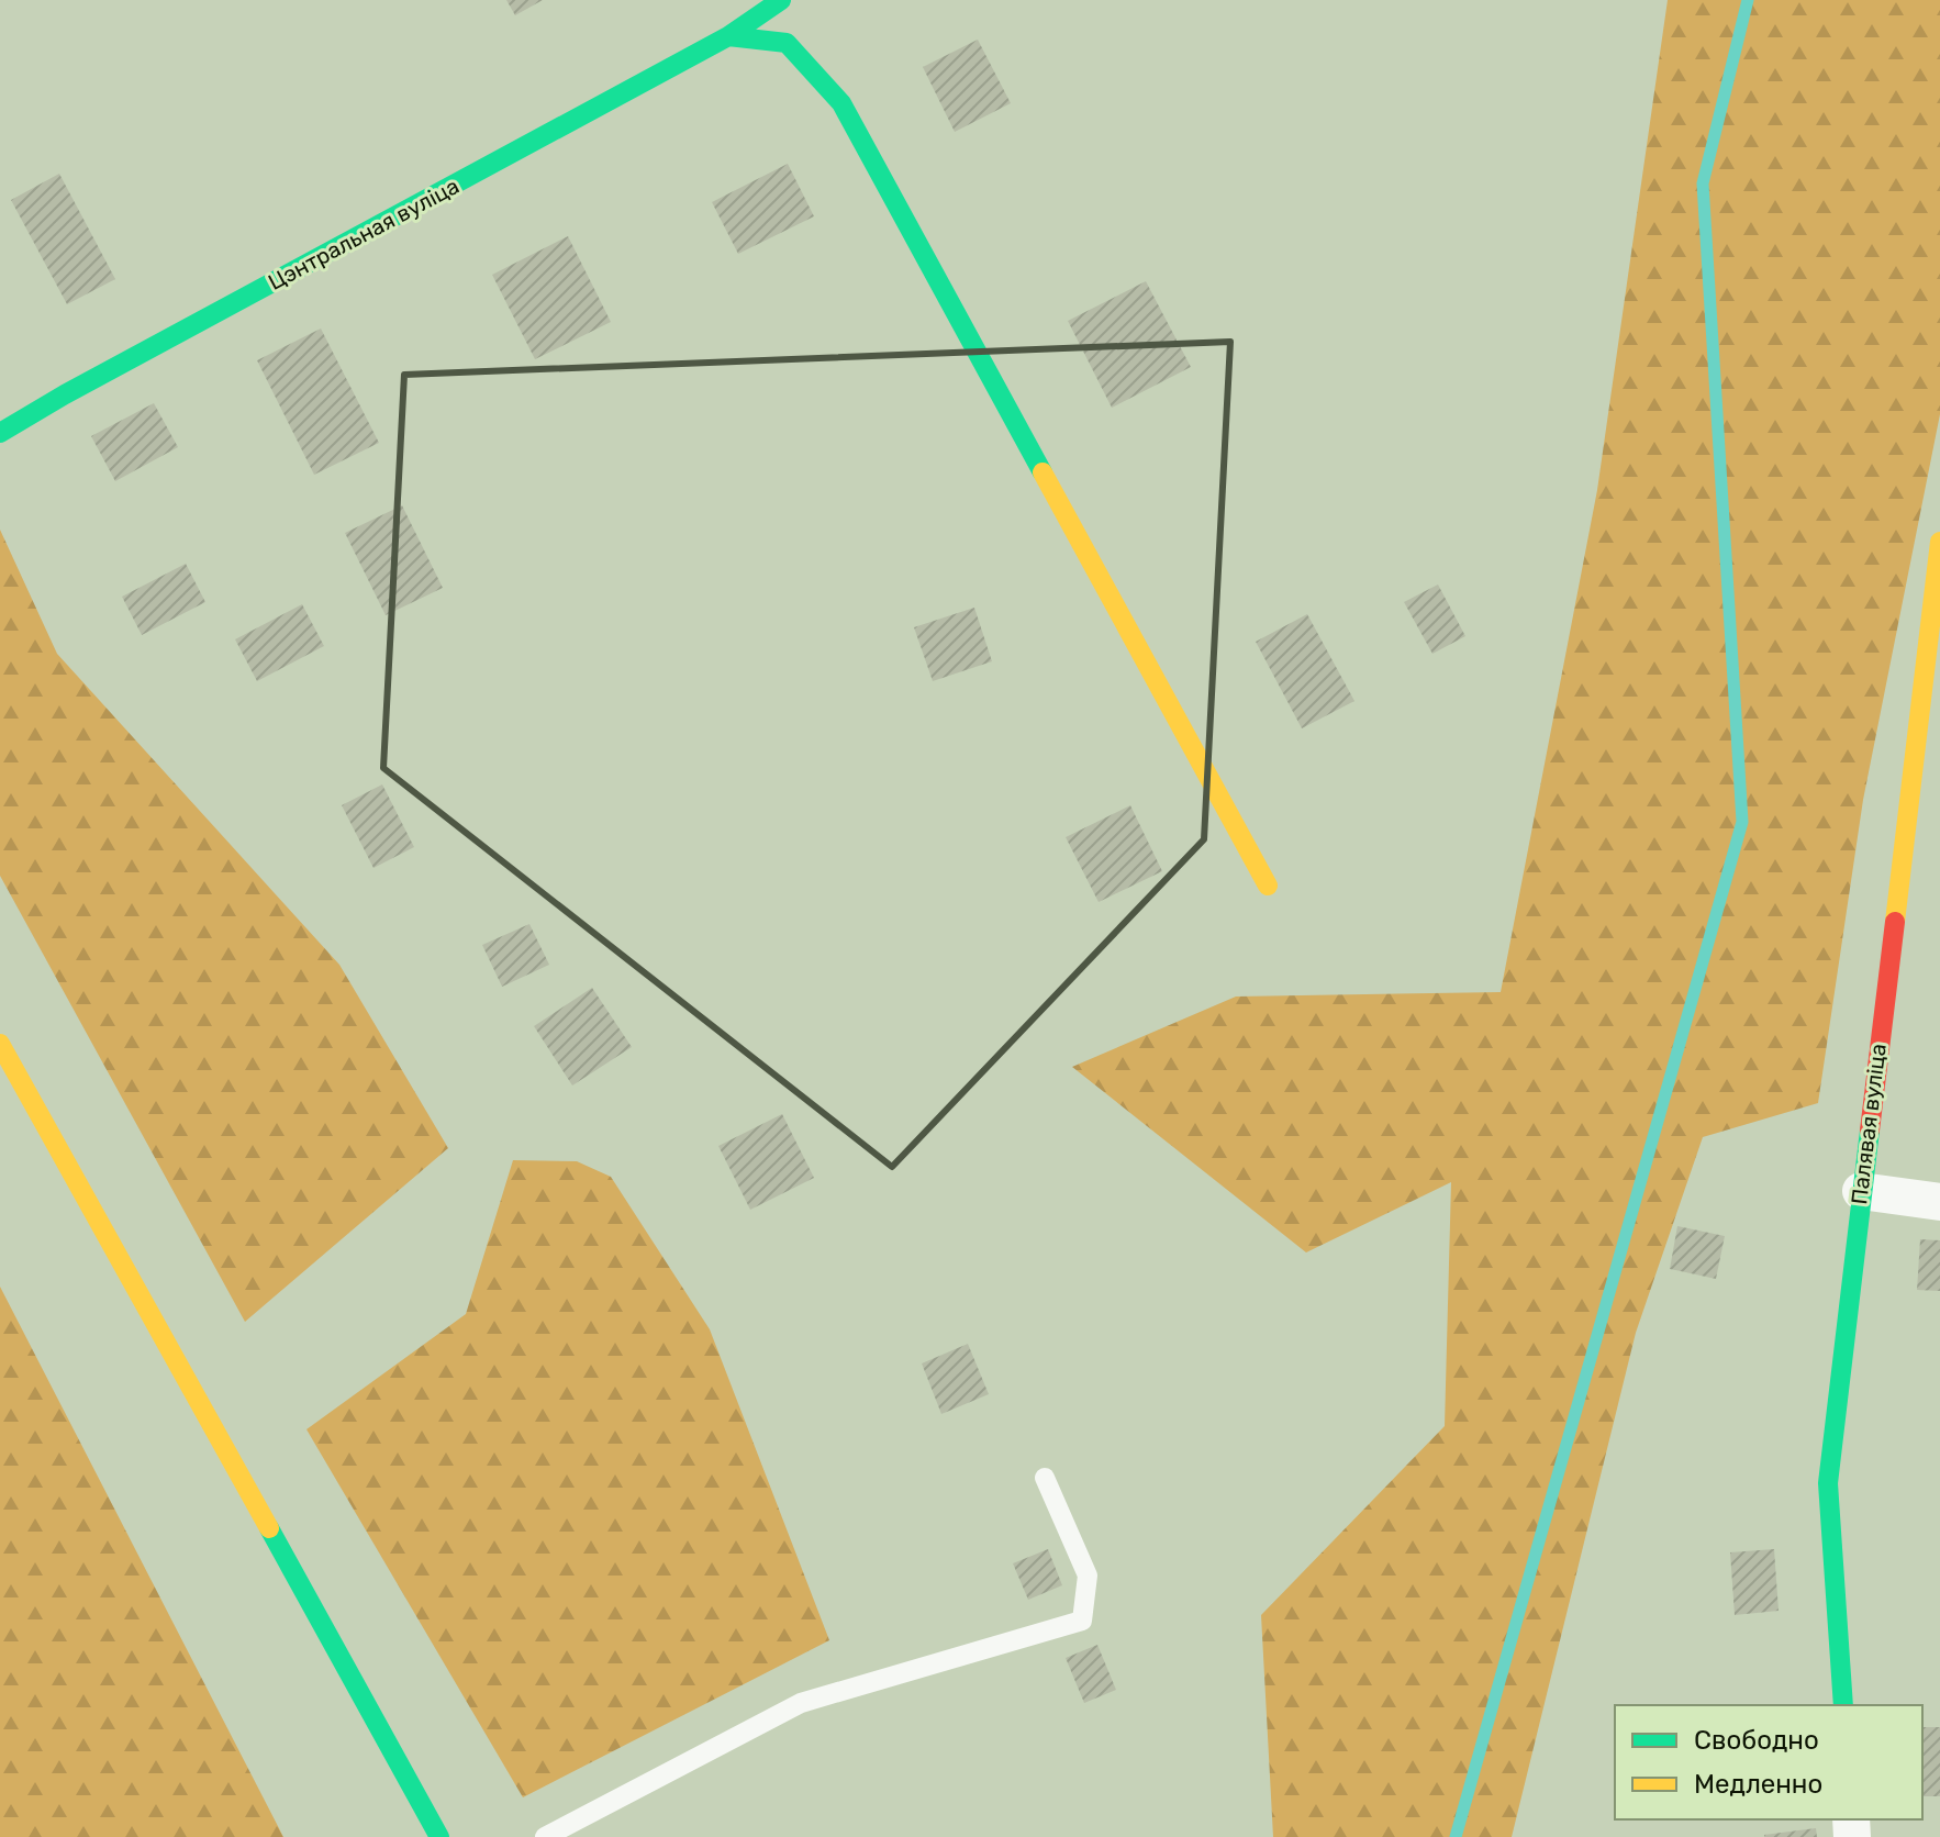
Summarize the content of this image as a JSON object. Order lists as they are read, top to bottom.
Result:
{
  "streets": {
    "street": ["Цэнтральная вуліца", "Палявая вуліца"]
  },
  "legend": ["Свободно", "Медленно"]
}
